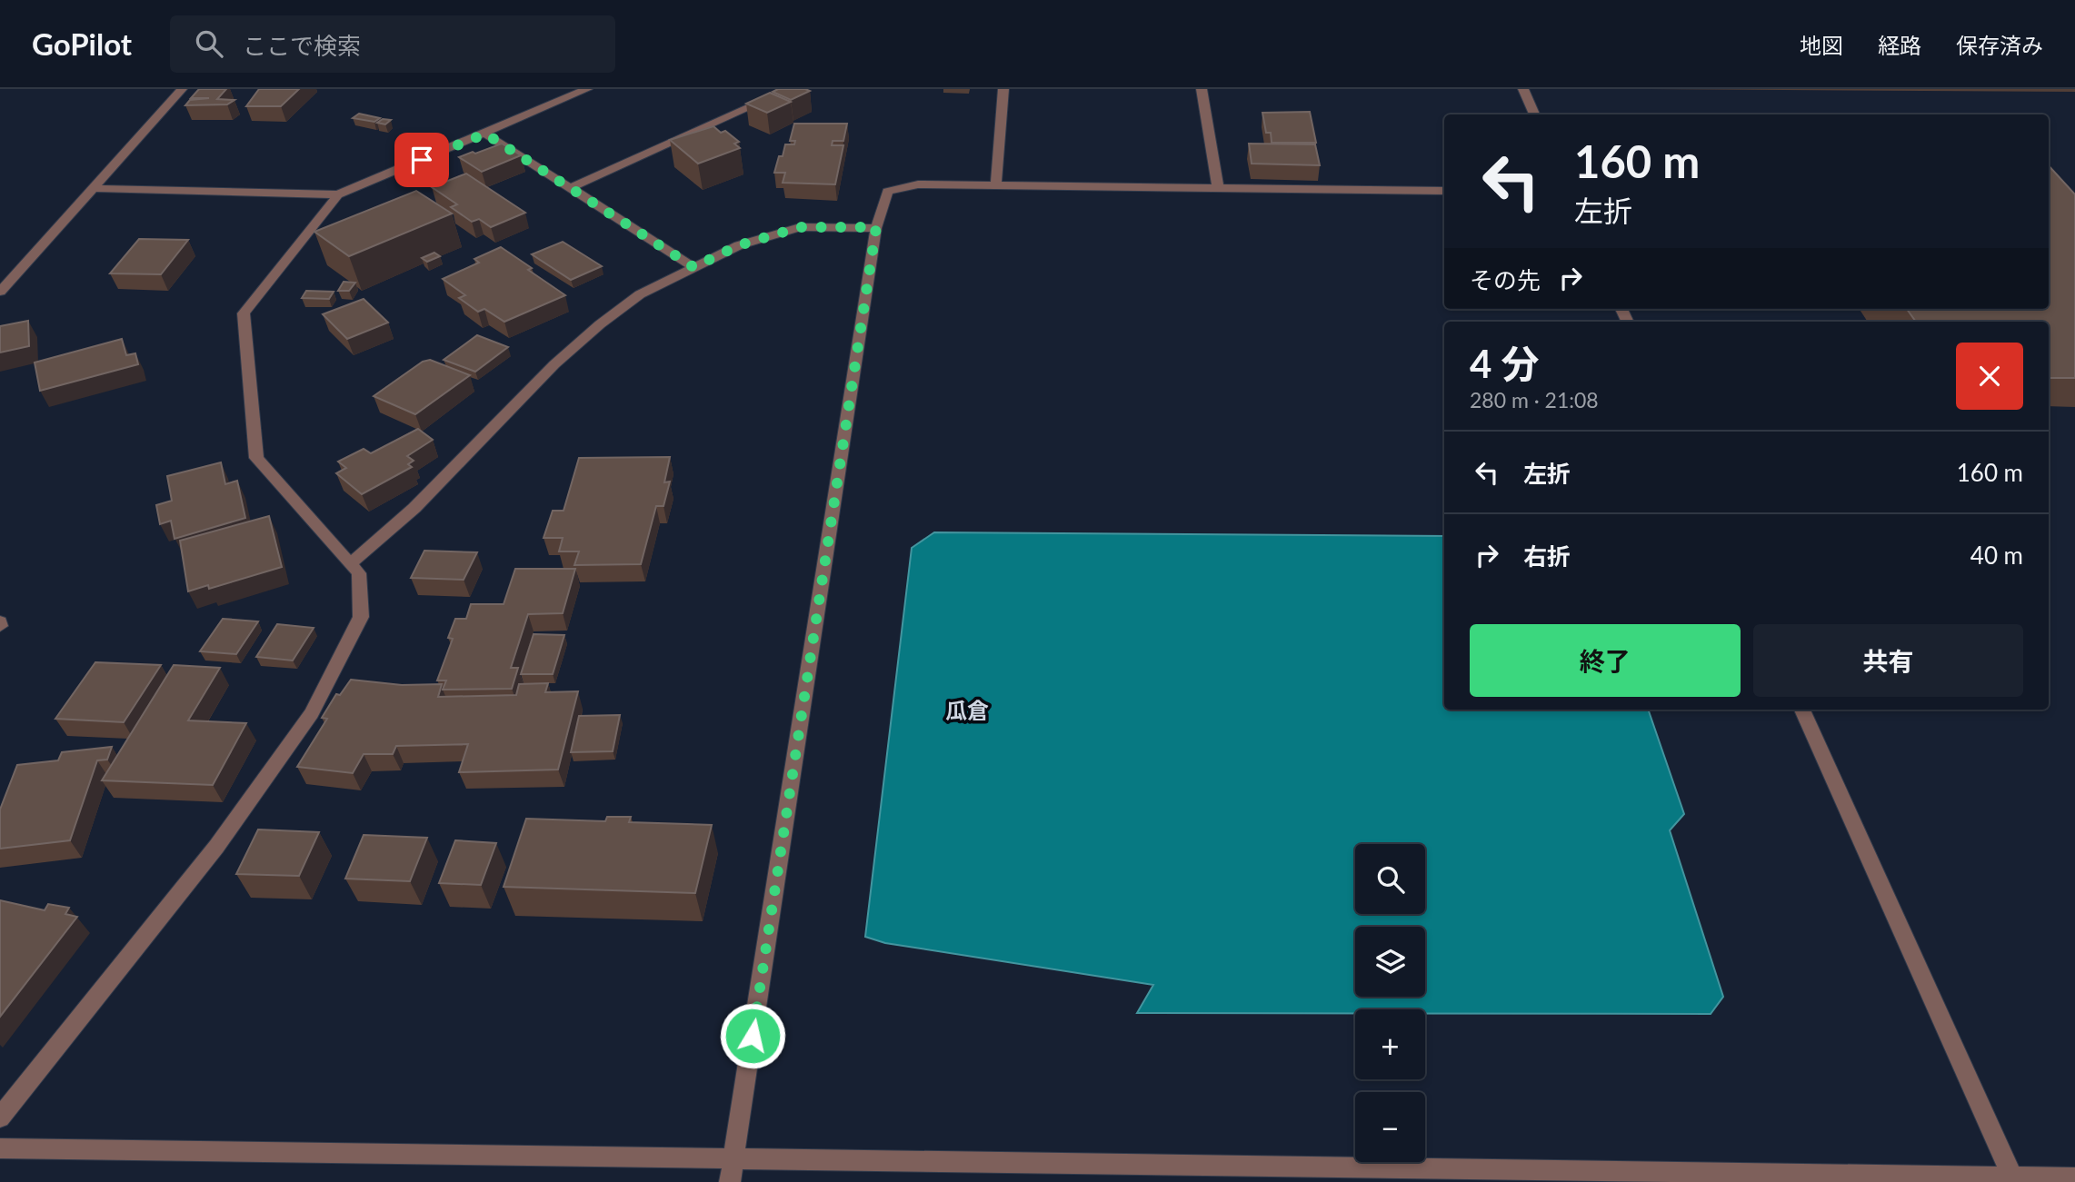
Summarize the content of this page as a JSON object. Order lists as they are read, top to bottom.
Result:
{
  "districts": ["瓜倉"],
  "page": {
    "header": "GoPilot",
    "search": "ここで検索",
    "nav": ["地図", "経路", "保存済み"],
    "turn": ["160 m", "左折"],
    "then": "その先",
    "heading": ["4 分", "280 m · 21:08"],
    "list": [
      {
        "name": "左折",
        "value": "160 m"
      },
      {
        "name": "右折",
        "value": "40 m"
      }
    ],
    "buttons": ["終了", "共有"],
    "map_buttons": ["+", "−"]
  }
}
